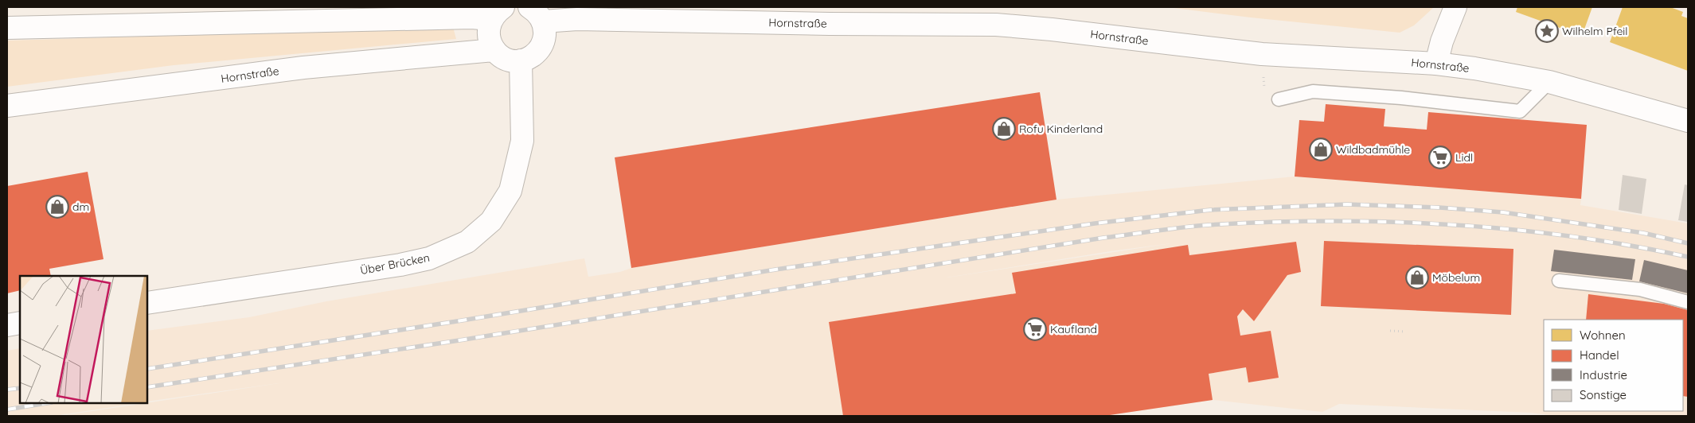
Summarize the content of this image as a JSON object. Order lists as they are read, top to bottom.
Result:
{
  "streets": {
    "street": ["Hornstraße", "Über Brücken"]
  },
  "places": {
    "place": ["Wilhelm Pfeil"],
    "shop": [
      "Rofu Kinderland",
      "Wildbadmühle",
      "dm",
      "Möbelum"
    ],
    "supermarket": ["Lidl", "Kaufland"]
  },
  "legend": [
    "Wohnen",
    "Handel",
    "Industrie",
    "Sonstige"
  ]
}
